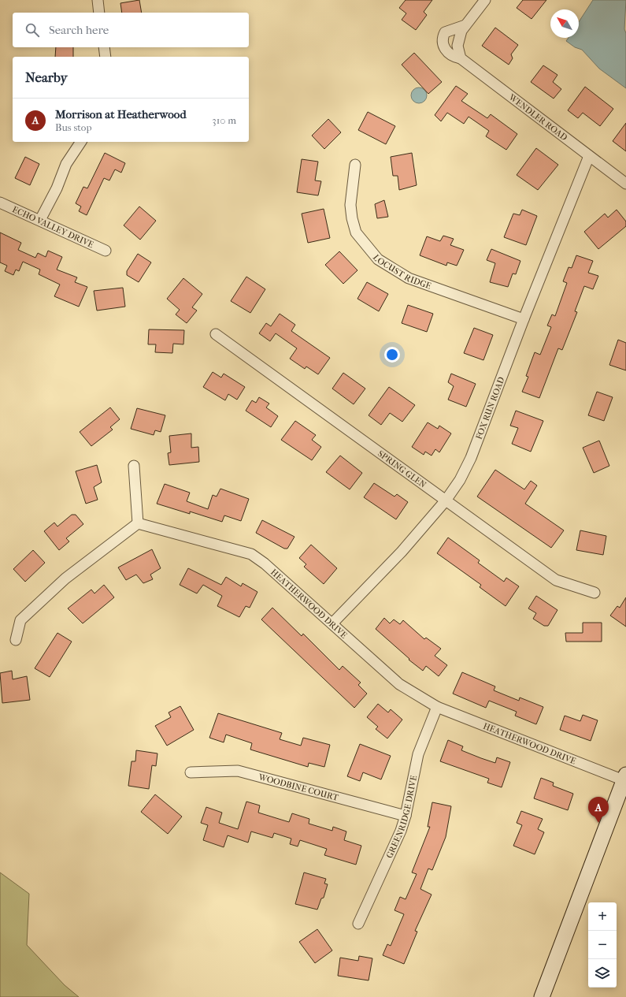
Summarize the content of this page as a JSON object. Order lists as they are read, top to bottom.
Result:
{
  "streets": {
    "street": [
      "WENDLER ROAD",
      "ECHO VALLEY DRIVE",
      "LOCUST RIDGE",
      "FOX RUN ROAD",
      "SPRING GLEN",
      "HEATHERWOOD DRIVE",
      "WOODBINE COURT",
      "GREENRIDGE DRIVE"
    ]
  },
  "crossings": [
    ["WENDLER ROAD", "FOX RUN ROAD"],
    ["LOCUST RIDGE", "FOX RUN ROAD"],
    ["FOX RUN ROAD", "SPRING GLEN"],
    ["FOX RUN ROAD", "HEATHERWOOD DRIVE"],
    ["HEATHERWOOD DRIVE", "GREENRIDGE DRIVE"],
    ["WOODBINE COURT", "GREENRIDGE DRIVE"]
  ],
  "north": "top left",
  "page": {
    "search": "Search here",
    "heading": "Nearby",
    "list": [
      {
        "mark": "A",
        "name": "Morrison at Heatherwood",
        "note": "Bus stop",
        "value": "310 m"
      }
    ],
    "pins": "A",
    "map_buttons": ["+", "−"]
  }
}
